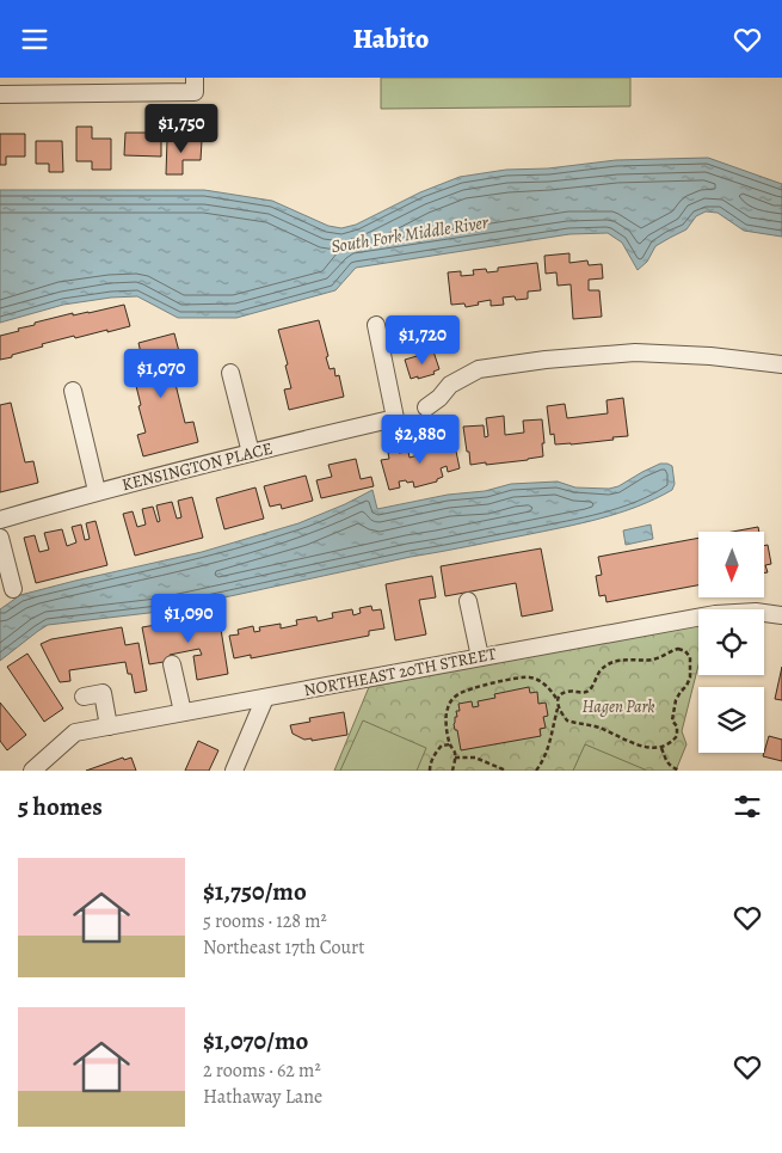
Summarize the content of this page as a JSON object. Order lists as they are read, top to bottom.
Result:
{
  "streets": {
    "street": ["KENSINGTON PLACE", "NORTHEAST 20TH STREET"]
  },
  "water": ["South Fork Middle River"],
  "parks": ["Hagen Park"],
  "north": "bottom",
  "page": {
    "header": "Habito",
    "price": [
      "$1,750",
      "$1,720",
      "$1,070",
      "$2,880",
      "$1,090"
    ],
    "heading": "5 homes",
    "list": [
      {
        "name": "$1,750/mo",
        "note": "5 rooms · 128 m² · Northeast 17th Court"
      },
      {
        "name": "$1,070/mo",
        "note": "2 rooms · 62 m² · Hathaway Lane"
      }
    ]
  }
}
